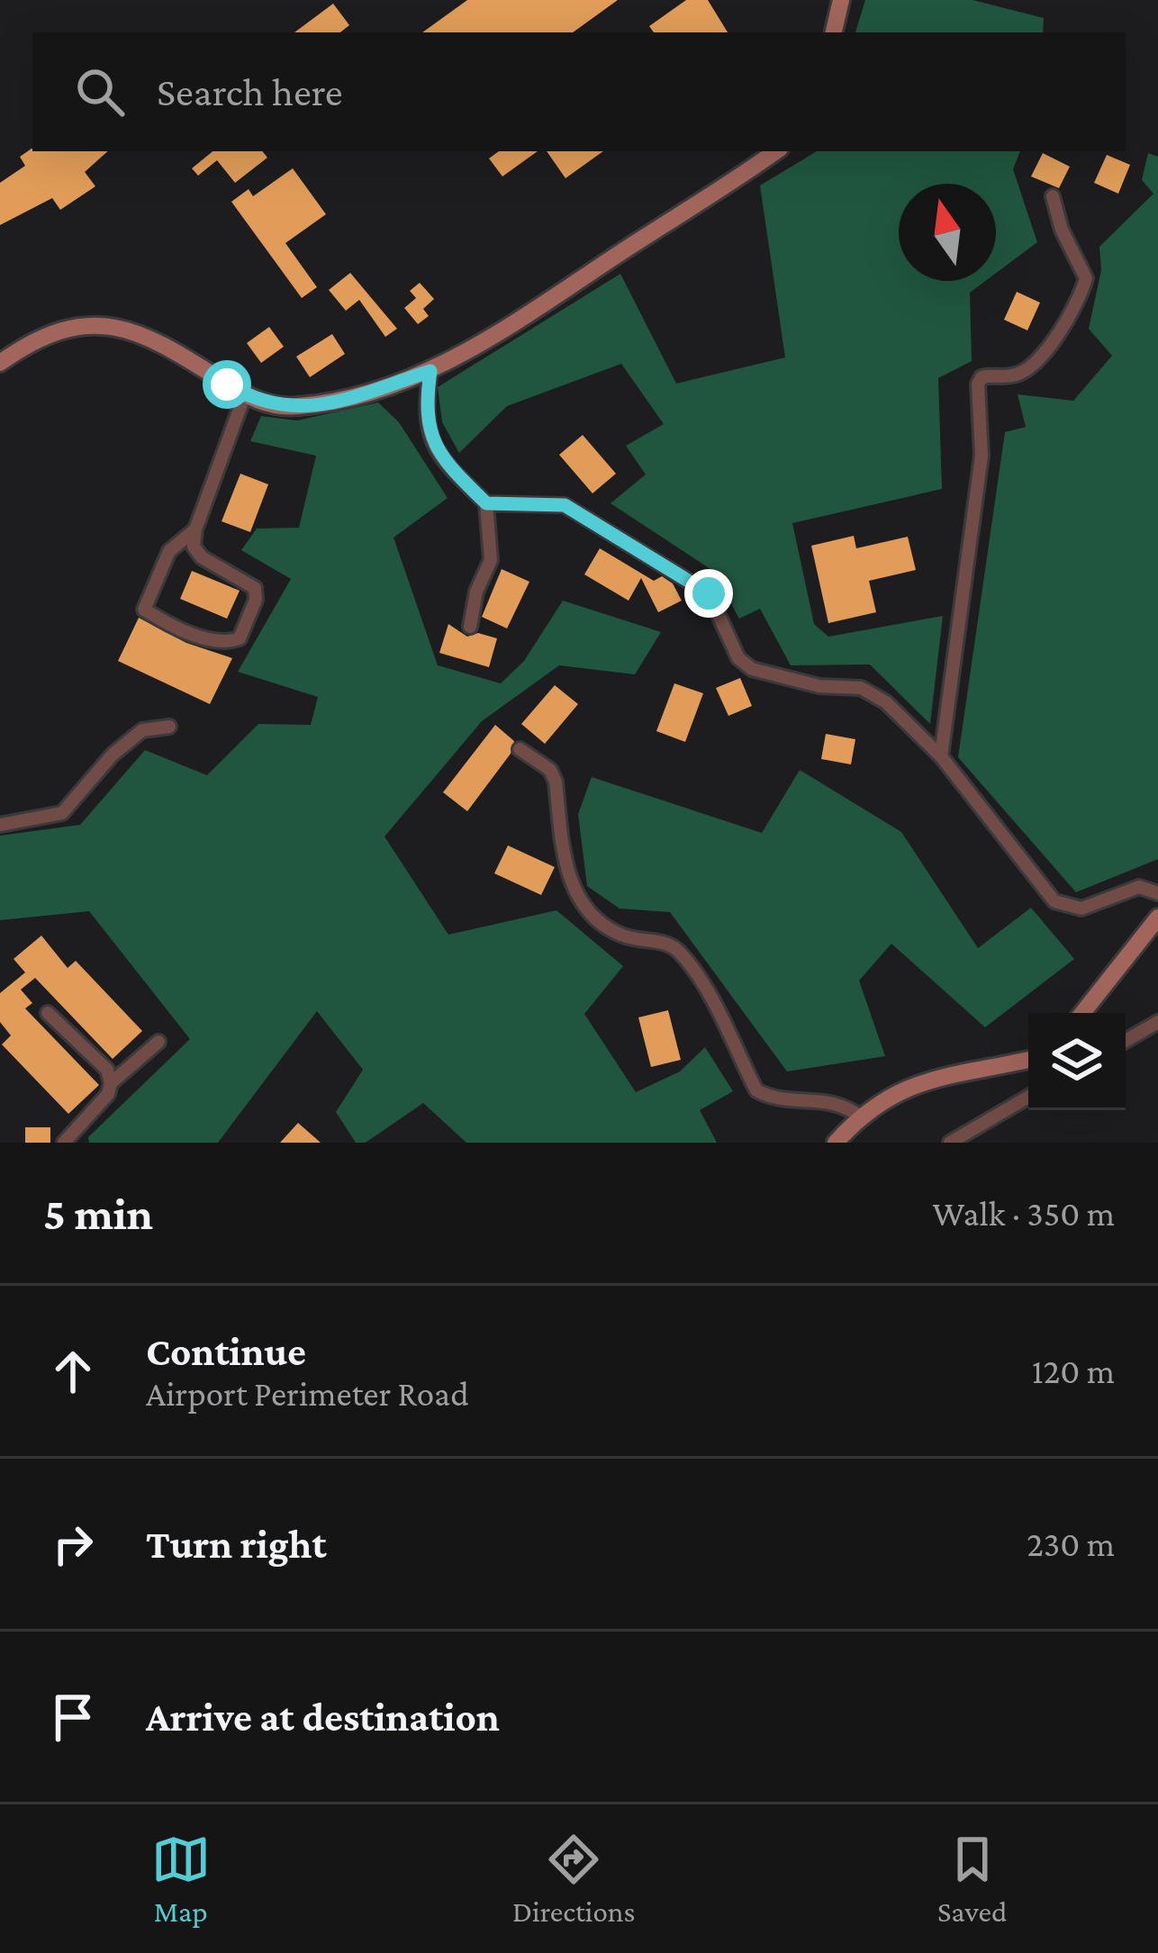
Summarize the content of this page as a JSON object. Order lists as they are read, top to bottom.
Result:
{
  "north": "top",
  "page": {
    "search": "Search here",
    "heading": ["5 min", "Walk · 350 m"],
    "list": [
      ["Continue", "Airport Perimeter Road", "120 m"],
      ["Turn right", "230 m"],
      "Arrive at destination"
    ],
    "nav": ["Map", "Directions", "Saved"]
  }
}
